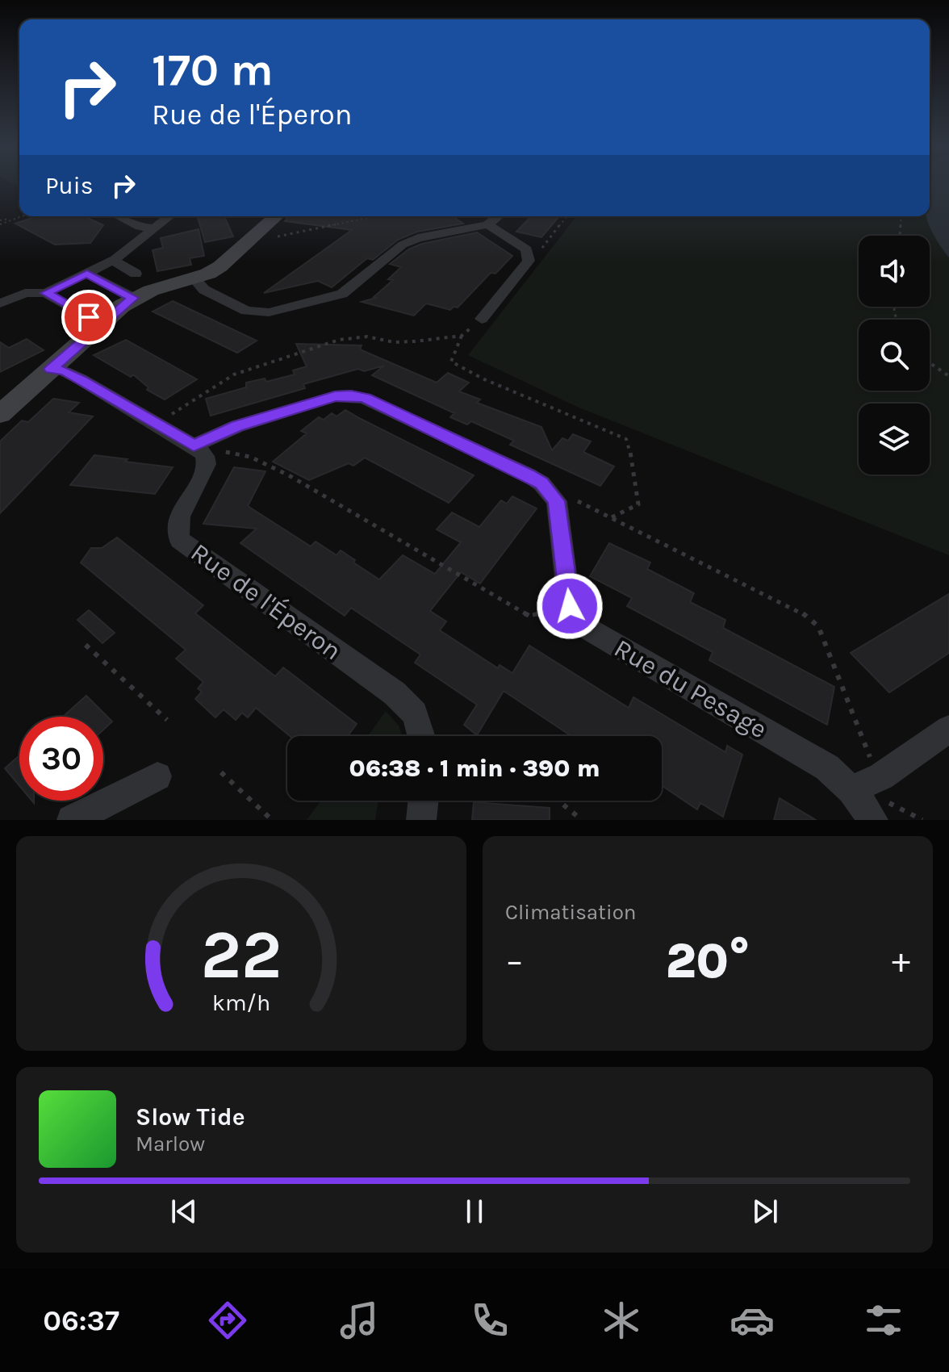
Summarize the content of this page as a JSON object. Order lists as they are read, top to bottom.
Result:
{
  "streets": {
    "street": ["Rue de l'Éperon", "Rue du Pesage"]
  },
  "page": {
    "turn": ["170 m", "Rue de l'Éperon"],
    "then": "Puis",
    "limit": "30",
    "trip": "06:38 · 1 min · 390 m",
    "tile": "Climatisation",
    "heat": ["−", "20°", "+"],
    "song": ["Slow Tide", "Marlow"],
    "tabs": "06:37",
    "gauge": ["22", "km/h"]
  }
}
